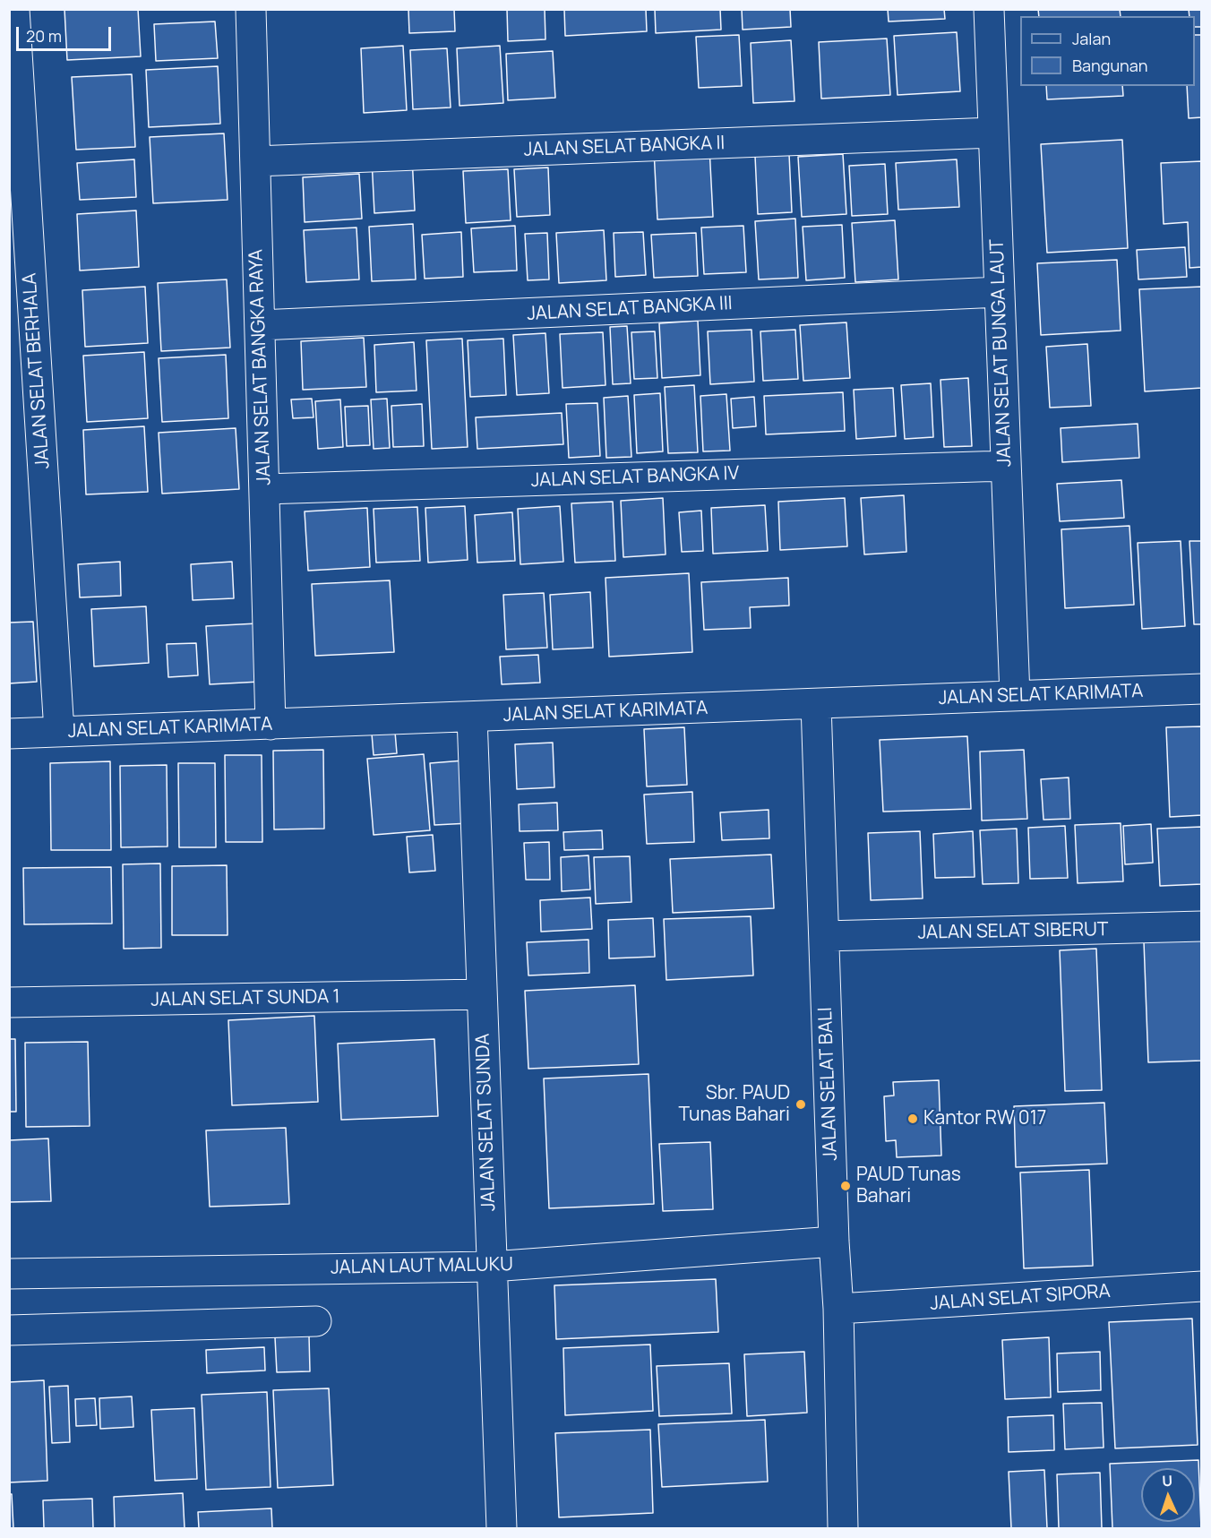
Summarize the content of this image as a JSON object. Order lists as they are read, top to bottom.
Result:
{
  "streets": {
    "street": [
      "JALAN SELAT BANGKA II",
      "JALAN SELAT BANGKA III",
      "JALAN SELAT BUNGA LAUT",
      "JALAN SELAT BANGKA RAYA",
      "JALAN SELAT BERHALA",
      "JALAN SELAT BANGKA IV",
      "JALAN SELAT KARIMATA",
      "JALAN SELAT SIBERUT",
      "JALAN SELAT SUNDA 1",
      "JALAN SELAT BALI",
      "JALAN SELAT SUNDA",
      "JALAN LAUT MALUKU",
      "JALAN SELAT SIPORA"
    ]
  },
  "crossings": [
    ["JALAN SELAT BANGKA II", "JALAN SELAT BUNGA LAUT"],
    ["JALAN SELAT BANGKA II", "JALAN SELAT BANGKA RAYA"],
    ["JALAN SELAT BANGKA III", "JALAN SELAT BUNGA LAUT"],
    ["JALAN SELAT BANGKA III", "JALAN SELAT BANGKA RAYA"],
    ["JALAN SELAT BUNGA LAUT", "JALAN SELAT BANGKA IV"],
    ["JALAN SELAT BUNGA LAUT", "JALAN SELAT KARIMATA"],
    ["JALAN SELAT BANGKA RAYA", "JALAN SELAT BANGKA IV"],
    ["JALAN SELAT BANGKA RAYA", "JALAN SELAT KARIMATA"],
    ["JALAN SELAT BERHALA", "JALAN SELAT KARIMATA"],
    ["JALAN SELAT KARIMATA", "JALAN SELAT BALI"],
    ["JALAN SELAT KARIMATA", "JALAN SELAT SUNDA"],
    ["JALAN SELAT SIBERUT", "JALAN SELAT BALI"],
    ["JALAN SELAT SUNDA 1", "JALAN SELAT SUNDA"],
    ["JALAN SELAT BALI", "JALAN LAUT MALUKU"],
    ["JALAN SELAT BALI", "JALAN SELAT SIPORA"],
    ["JALAN SELAT SUNDA", "JALAN LAUT MALUKU"]
  ],
  "places": ["Sbr. PAUD Tunas Bahari", "Kantor RW 017", "PAUD Tunas Bahari"],
  "legend": ["Jalan", "Bangunan"],
  "scale_bar": "20 m",
  "north": "top"
}
